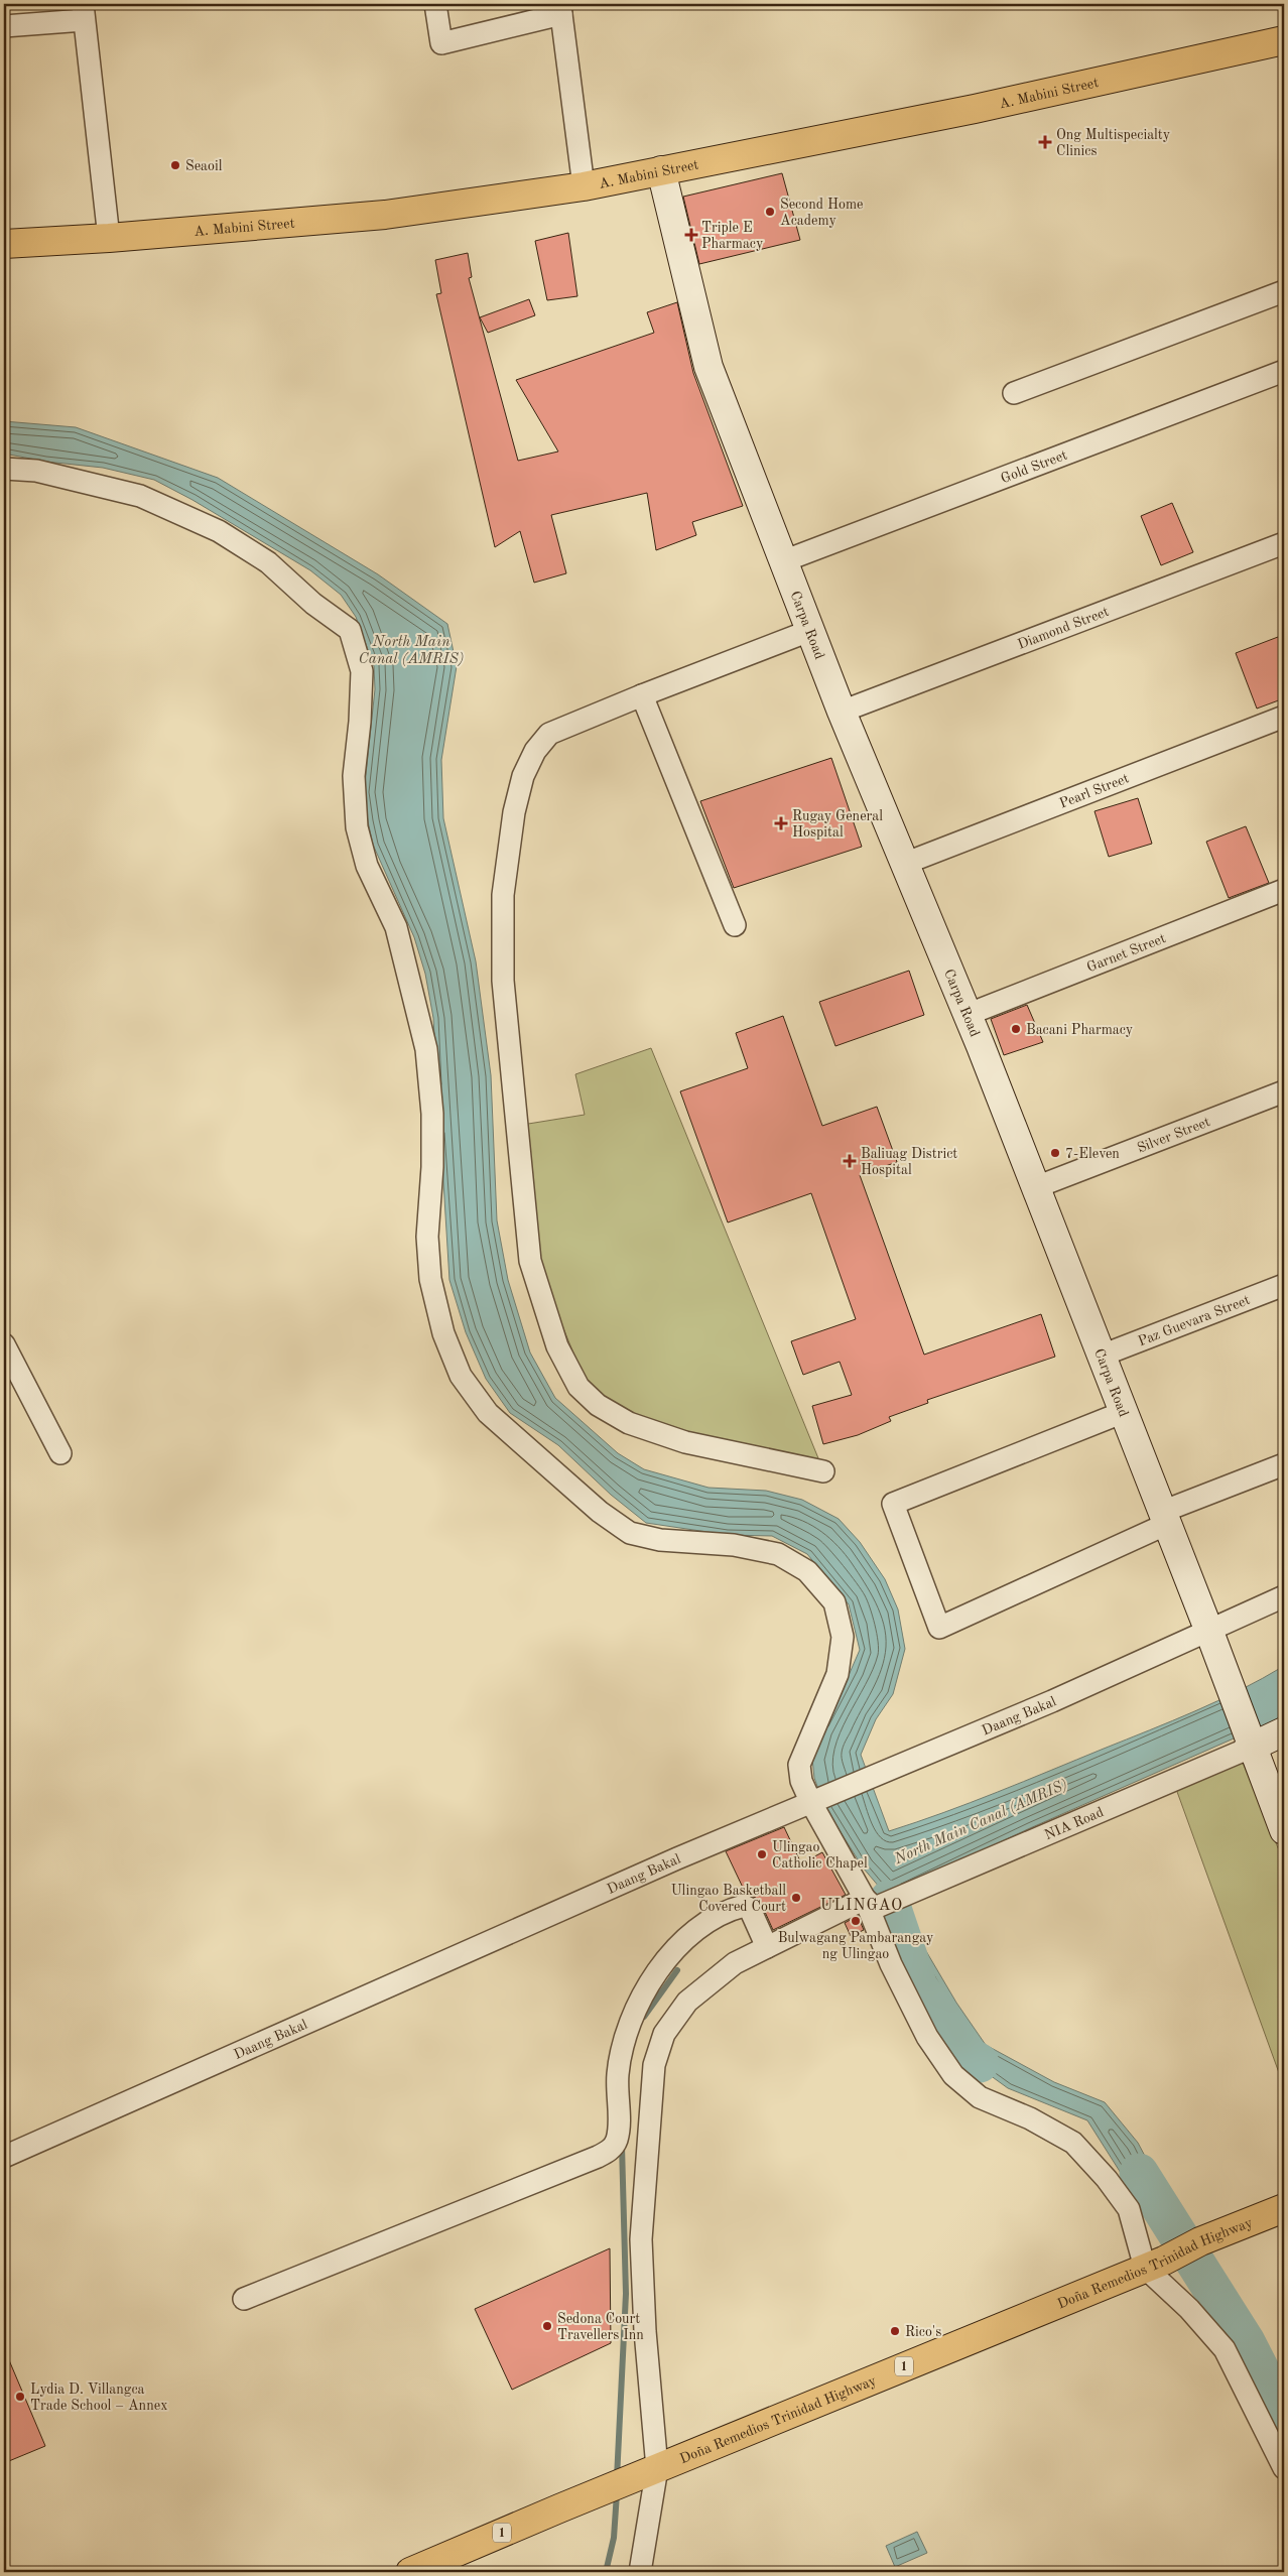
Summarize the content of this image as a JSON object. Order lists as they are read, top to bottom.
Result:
{
  "streets": {
    "main road": ["A. Mabini Street", "Doña Remedios Trinidad Highway", "1"],
    "street": [
      "Gold Street",
      "Carpa Road",
      "Diamond Street",
      "Pearl Street",
      "Garnet Street",
      "Silver Street",
      "Paz Guevara Street",
      "Daang Bakal",
      "NIA Road"
    ]
  },
  "crossings": [
    ["A. Mabini Street", "Carpa Road"],
    ["Gold Street", "Carpa Road"],
    ["Carpa Road", "Diamond Street"],
    ["Carpa Road", "Pearl Street"],
    ["Carpa Road", "Garnet Street"],
    ["Carpa Road", "Silver Street"],
    ["Carpa Road", "Paz Guevara Street"],
    ["Carpa Road", "Daang Bakal"],
    ["Carpa Road", "NIA Road"],
    ["NIA Road", "Doña Remedios Trinidad Highway"]
  ],
  "districts": ["ULINGAO"],
  "water": ["North Main Canal (AMRIS)"],
  "places": {
    "health": [
      "Ong Multispecialty Clinics",
      "Triple E Pharmacy",
      "Rugay General Hospital",
      "Baliuag District Hospital"
    ],
    "other": [
      "Seaoil",
      "Second Home Academy",
      "Bacani Pharmacy",
      "7-Eleven",
      "Ulingao Catholic Chapel",
      "Ulingao Basketball Covered Court",
      "Bulwagang Pambarangay ng Ulingao",
      "Sedona Court Travellers Inn",
      "Rico's",
      "Lydia D. Villangca Trade School – Annex"
    ]
  }
}
